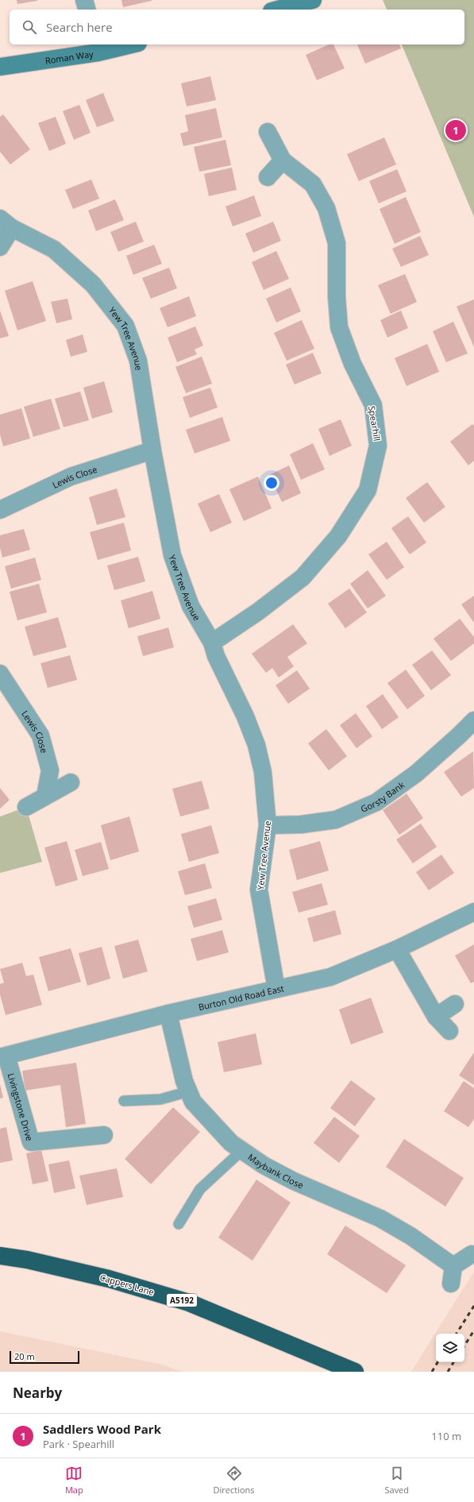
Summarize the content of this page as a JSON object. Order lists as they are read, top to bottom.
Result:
{
  "streets": {
    "highway": ["Cappers Lane", "A5192"],
    "street": [
      "Roman Way",
      "Yew Tree Avenue",
      "Spearhill",
      "Lewis Close",
      "Gorsty Bank",
      "Burton Old Road East",
      "Livingstone Drive",
      "Maybank Close"
    ]
  },
  "crossings": [
    ["Yew Tree Avenue", "Spearhill"],
    ["Yew Tree Avenue", "Lewis Close"],
    ["Yew Tree Avenue", "Gorsty Bank"],
    ["Yew Tree Avenue", "Burton Old Road East"],
    ["Burton Old Road East", "Livingstone Drive"],
    ["Burton Old Road East", "Maybank Close"]
  ],
  "scale_bar": "20 m",
  "page": {
    "search": "Search here",
    "pins": "1",
    "scale": "20 m",
    "heading": "Nearby",
    "list": [
      {
        "mark": "1",
        "name": "Saddlers Wood Park",
        "note": "Park · Spearhill",
        "value": "110 m"
      }
    ],
    "nav": ["Map", "Directions", "Saved"]
  }
}
